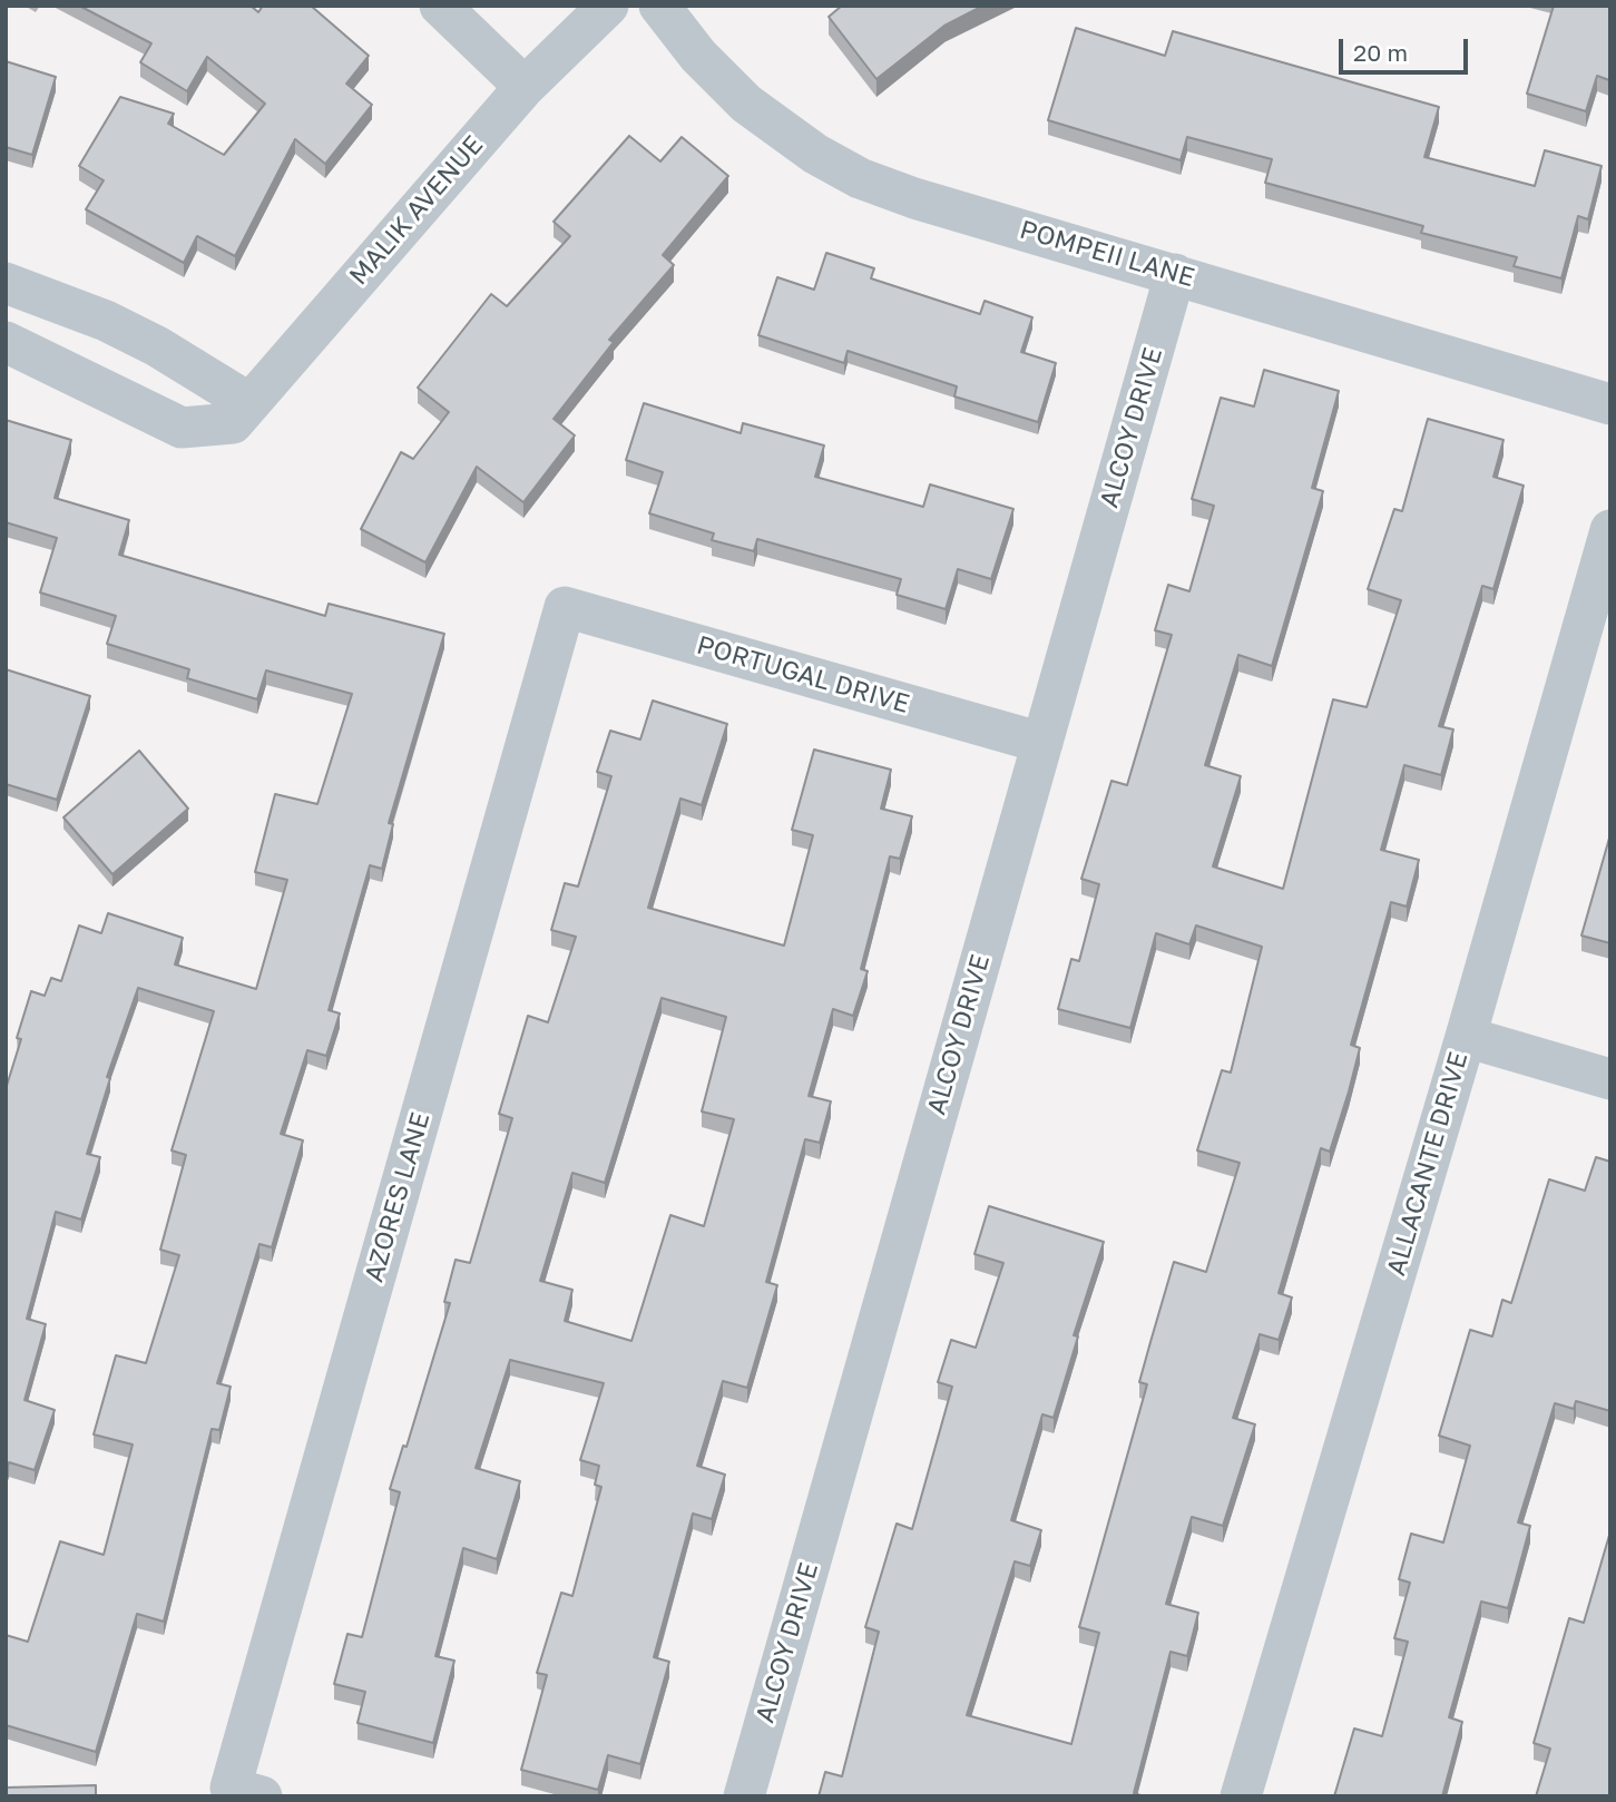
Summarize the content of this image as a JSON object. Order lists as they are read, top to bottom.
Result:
{
  "streets": {
    "street": [
      "MALIK AVENUE",
      "POMPEII LANE",
      "ALCOY DRIVE",
      "PORTUGAL DRIVE",
      "ALLACANTE DRIVE",
      "AZORES LANE"
    ]
  },
  "crossings": [
    ["POMPEII LANE", "ALCOY DRIVE"],
    ["ALCOY DRIVE", "PORTUGAL DRIVE"],
    ["PORTUGAL DRIVE", "AZORES LANE"]
  ],
  "scale_bar": "20 m"
}
